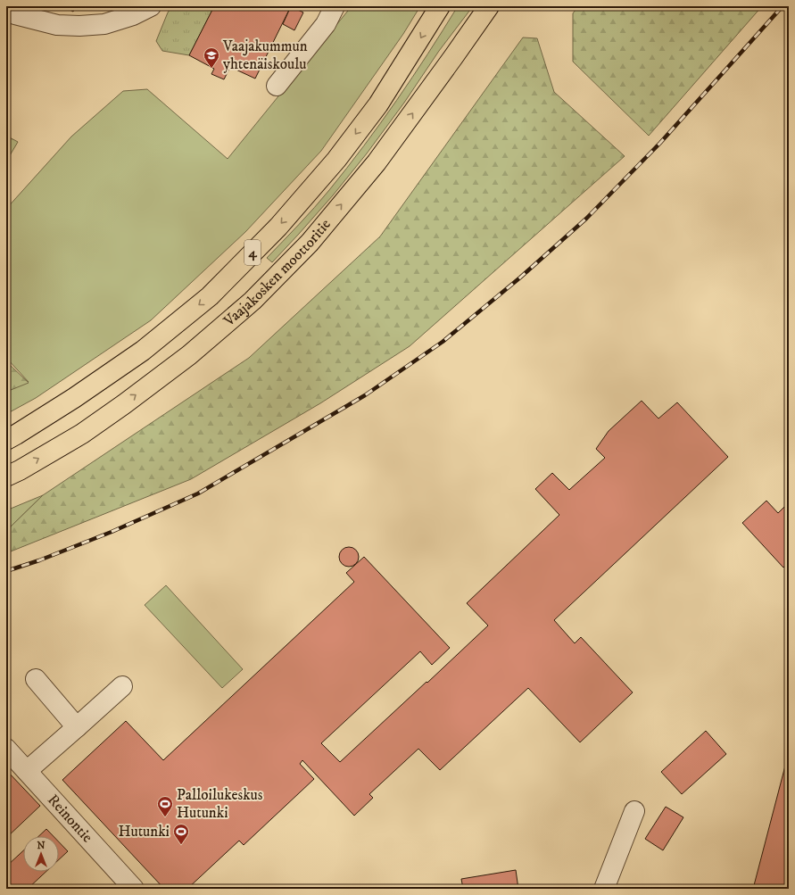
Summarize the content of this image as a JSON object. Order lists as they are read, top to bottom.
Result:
{
  "streets": {
    "highway": ["4", "Vaajakosken moottoritie"],
    "street": ["Reinontie"]
  },
  "places": {
    "school or university": ["Vaajakummun yhtenäiskoulu"],
    "sports": ["Palloilukeskus Hutunki", "Hutunki"]
  },
  "north": "top"
}
